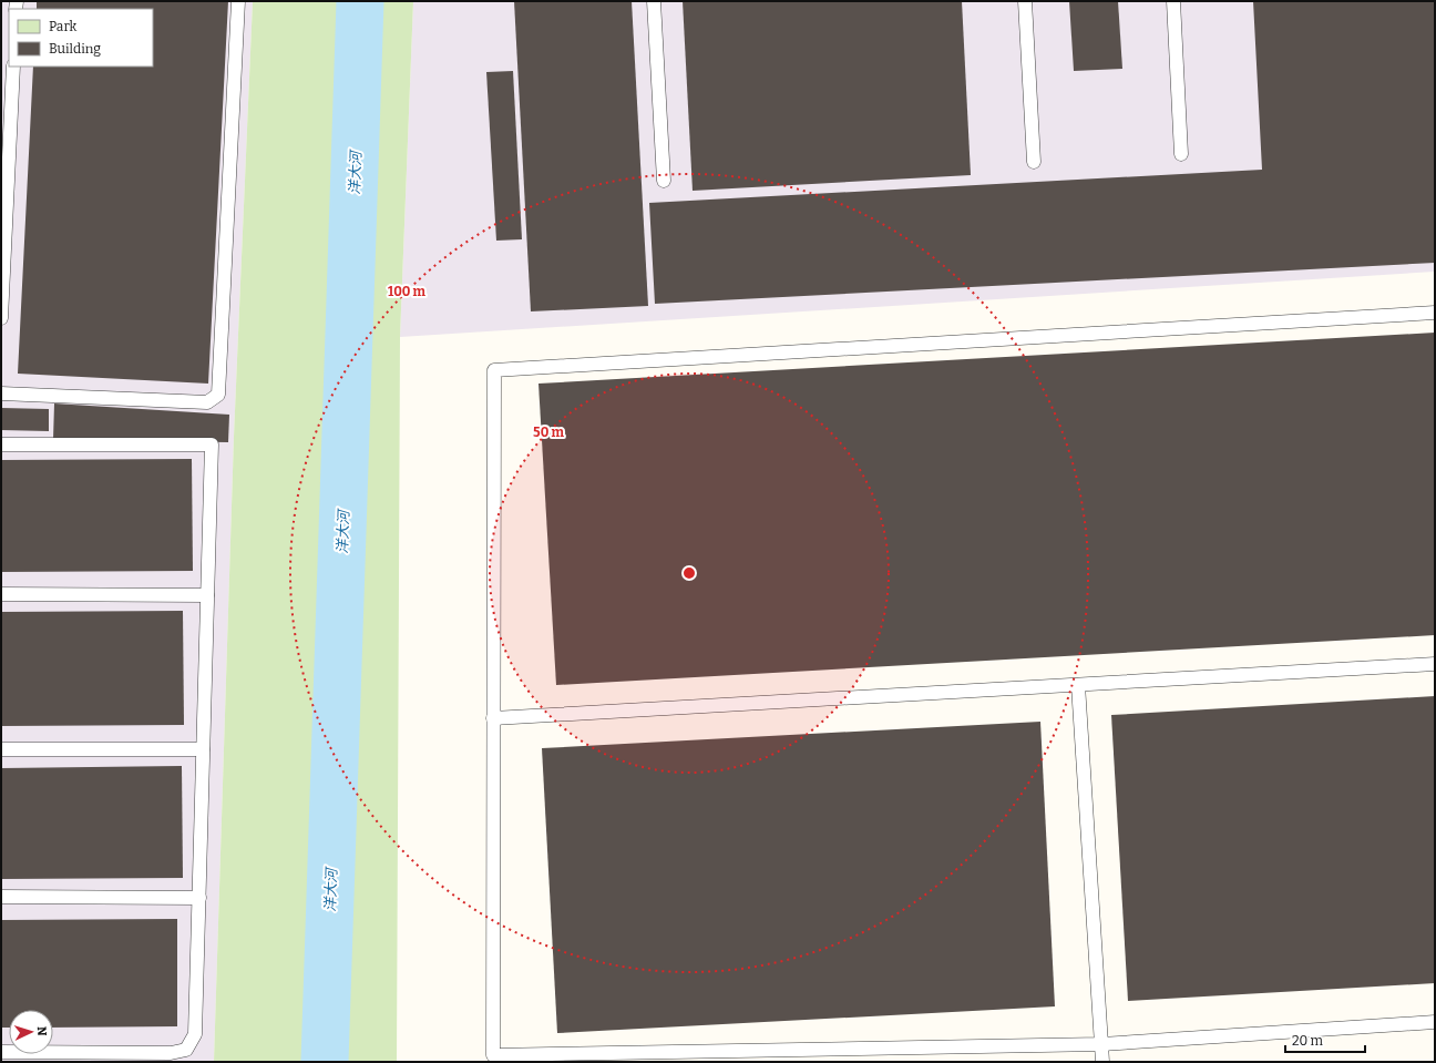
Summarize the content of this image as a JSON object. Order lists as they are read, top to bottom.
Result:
{
  "water": ["洋大河"],
  "legend": ["Park", "Building"],
  "scale_bar": "20 m",
  "north": "right",
  "rings": ["100 m", "50 m"]
}
